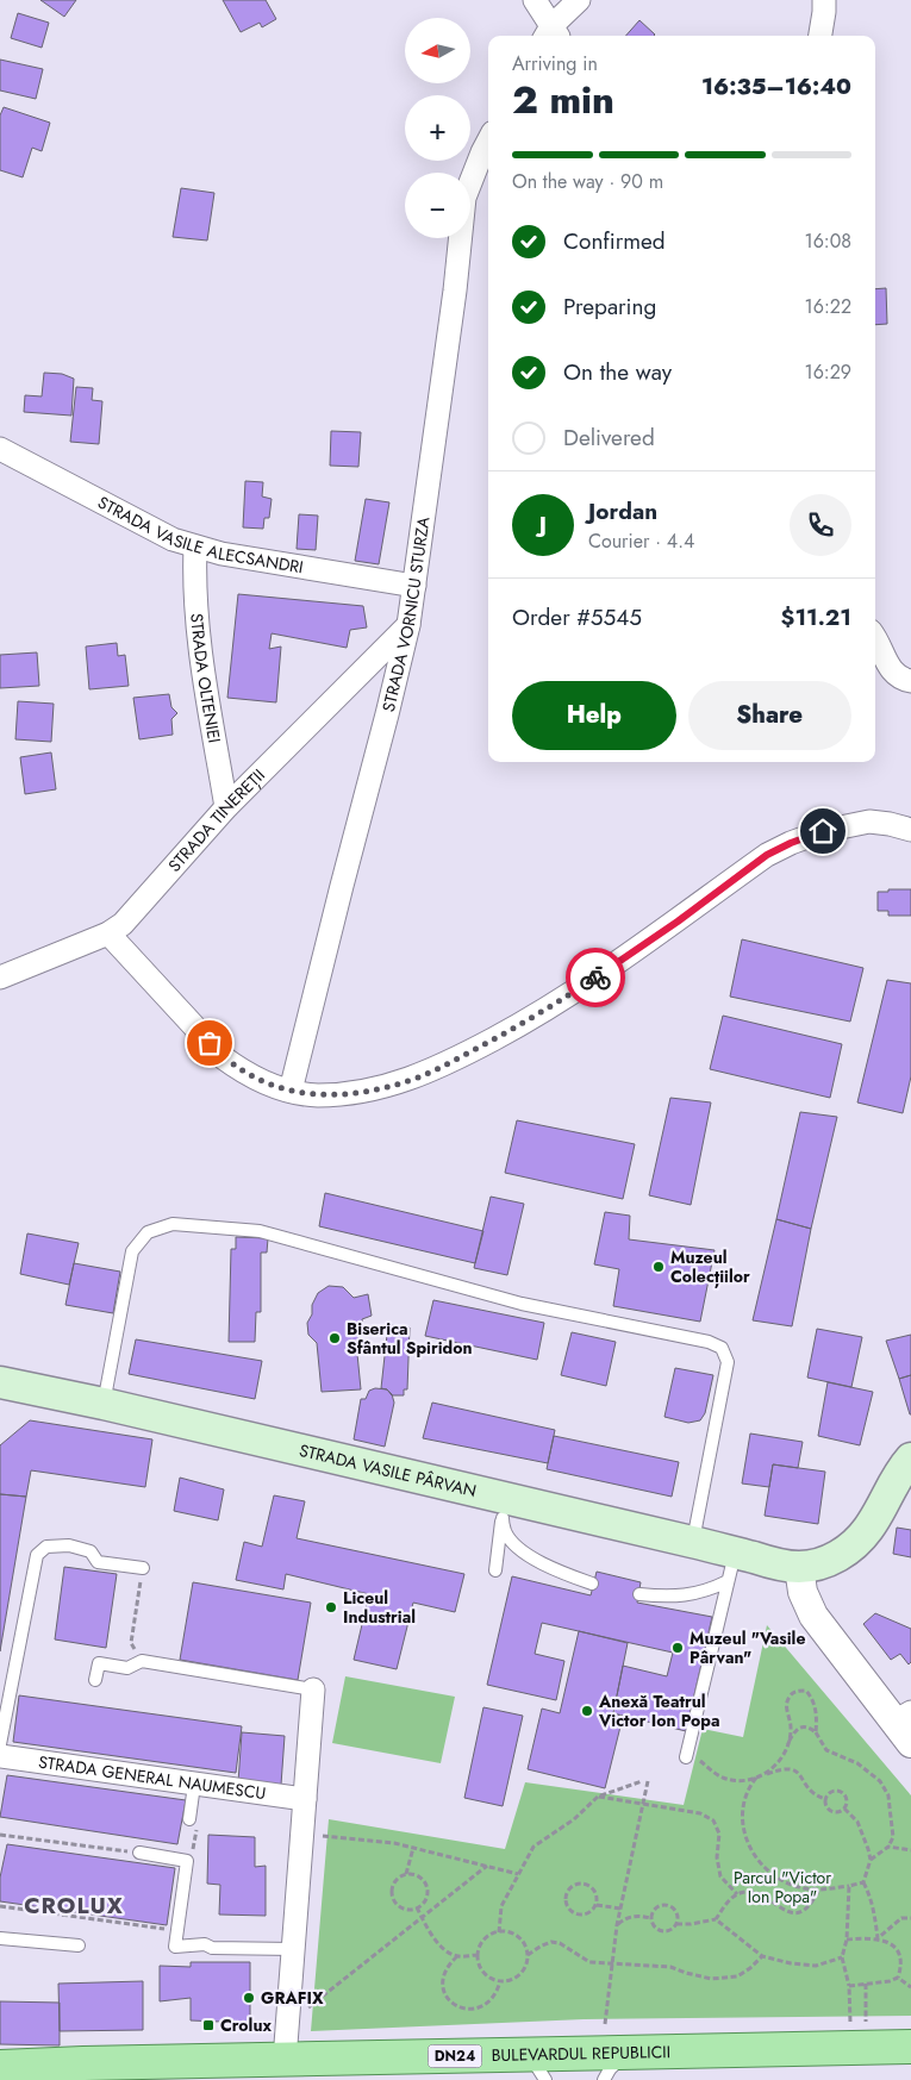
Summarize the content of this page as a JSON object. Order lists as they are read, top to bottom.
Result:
{
  "streets": {
    "main road": ["STRADA VASILE PÂRVAN", "BULEVARDUL REPUBLICII", "DN24"],
    "street": [
      "STRADA VASILE ALECSANDRI",
      "STRADA VORNICU STURZA",
      "STRADA OLTENIEI",
      "STRADA TINEREȚII",
      "STRADA GENERAL NAUMESCU"
    ]
  },
  "crossings": [
    ["STRADA VASILE ALECSANDRI", "STRADA VORNICU STURZA"],
    ["STRADA VASILE ALECSANDRI", "STRADA OLTENIEI"],
    ["STRADA VORNICU STURZA", "STRADA TINEREȚII"],
    ["STRADA OLTENIEI", "STRADA TINEREȚII"]
  ],
  "districts": ["CROLUX"],
  "parks": ["Parcul \"Victor Ion Popa\""],
  "places": {
    "other": [
      "Muzeul Colecțiilor",
      "Biserica Sfântul Spiridon",
      "Liceul Industrial",
      "Muzeul \"Vasile Pârvan\"",
      "Anexă Teatrul Victor Ion Popa",
      "GRAFIX"
    ],
    "transit": ["Crolux"]
  },
  "north": "left",
  "page": {
    "map_buttons": ["+", "−"],
    "heading": ["2 min", "Arriving in", "16:35–16:40"],
    "panel": [
      "Jordan",
      "Courier · 4.4",
      "Order #5545",
      "$11.21"
    ],
    "bar": "On the way · 90 m",
    "list": [
      ["Confirmed", "16:08"],
      ["Preparing", "16:22"],
      ["On the way", "16:29"],
      "Delivered"
    ],
    "round": "J",
    "buttons": ["Help", "Share"]
  }
}
